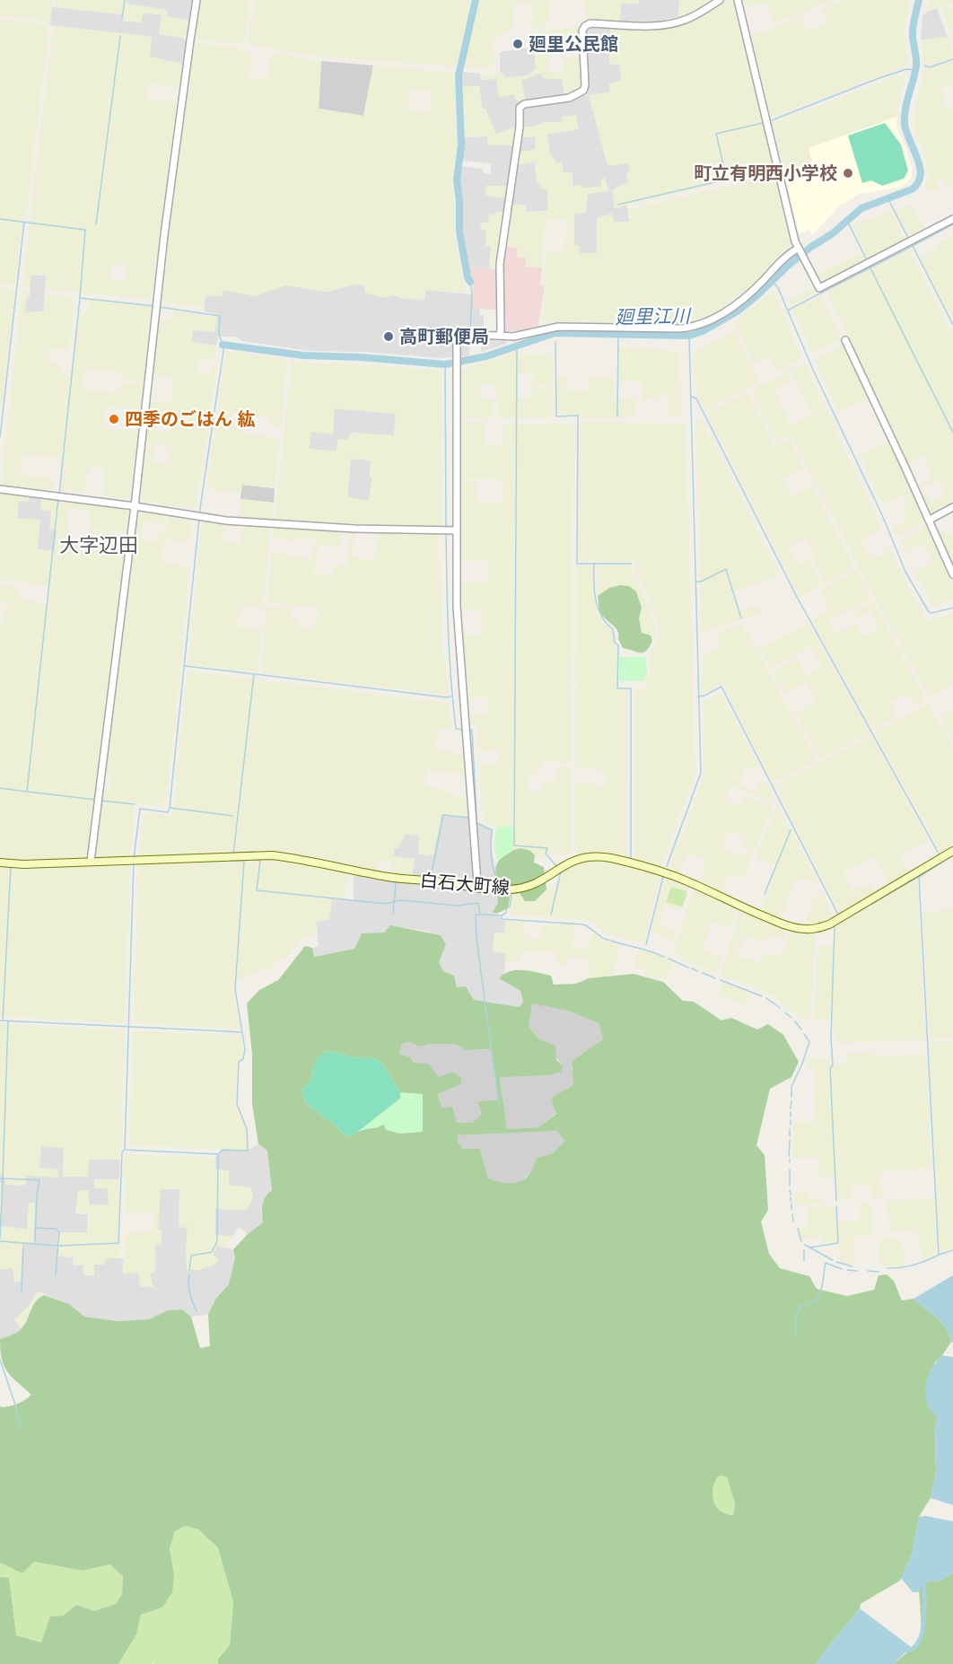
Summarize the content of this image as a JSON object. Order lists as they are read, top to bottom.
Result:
{
  "streets": {
    "main road": ["白石大町線"]
  },
  "districts": ["大字辺田"],
  "water": ["廻里江川"],
  "places": [
    "廻里公民館",
    "町立有明西小学校",
    "高町郵便局",
    "四季のごはん 紘"
  ]
}
